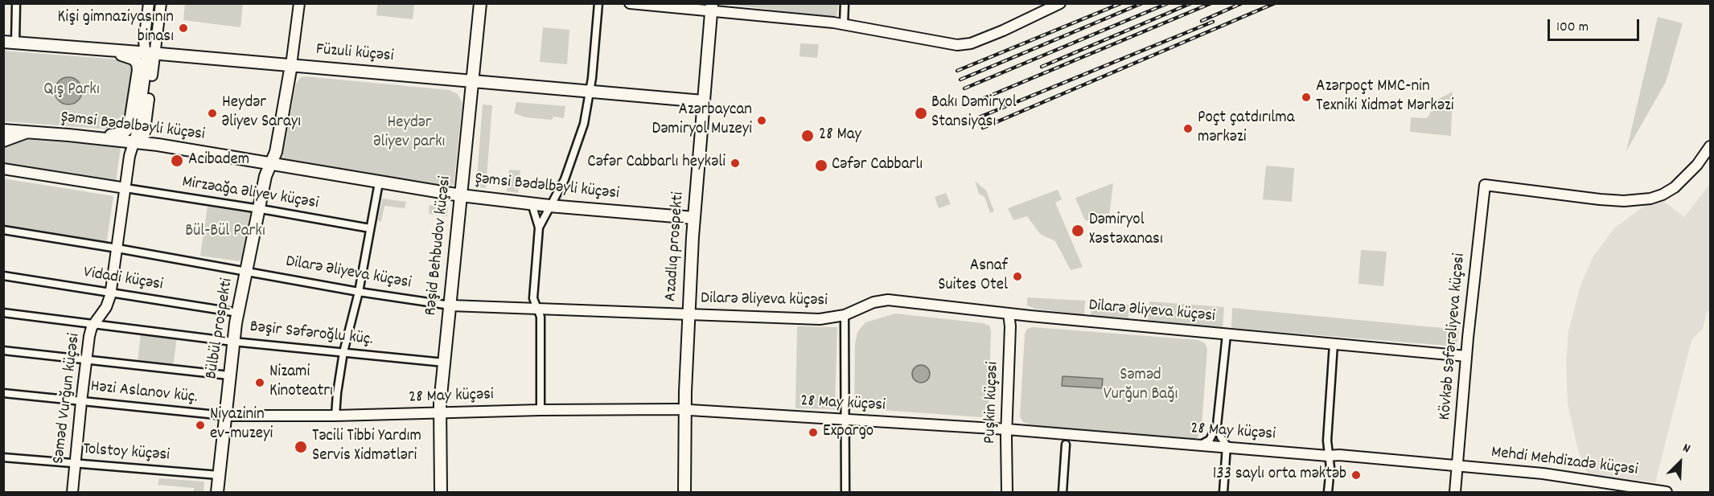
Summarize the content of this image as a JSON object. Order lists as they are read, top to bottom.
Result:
{
  "streets": {
    "main road": [
      "Füzuli küçəsi",
      "Şəmsi Bədəlbəyli küçəsi",
      "Rəşid Behbudov küçəsi",
      "Azadlıq prospekti",
      "Dilarə Əliyeva küçəsi",
      "Bülbül prospekti",
      "Kövkəb Səfərəliyeva küçəsi",
      "28 May küçəsi",
      "Səməd Vurğun küçəsi",
      "Puşkin küçəsi",
      "Mehdi Mehdizadə küçəsi"
    ],
    "street": [
      "Mirzəağa Əliyev küçəsi",
      "Vidadi küçəsi",
      "Bəşir Səfəroğlu küç.",
      "Həzi Aslanov küç.",
      "Tolstoy küçəsi"
    ]
  },
  "crossings": [
    ["Füzuli küçəsi", "Rəşid Behbudov küçəsi"],
    ["Füzuli küçəsi", "Azadlıq prospekti"],
    ["Füzuli küçəsi", "Bülbül prospekti"],
    ["Füzuli küçəsi", "Səməd Vurğun küçəsi"],
    ["Şəmsi Bədəlbəyli küçəsi", "Rəşid Behbudov küçəsi"],
    ["Şəmsi Bədəlbəyli küçəsi", "Azadlıq prospekti"],
    ["Şəmsi Bədəlbəyli küçəsi", "Bülbül prospekti"],
    ["Şəmsi Bədəlbəyli küçəsi", "Səməd Vurğun küçəsi"],
    ["Mirzəağa Əliyev küçəsi", "Bülbül prospekti"],
    ["Mirzəağa Əliyev küçəsi", "Səməd Vurğun küçəsi"],
    ["Rəşid Behbudov küçəsi", "Dilarə Əliyeva küçəsi"],
    ["Rəşid Behbudov küçəsi", "Bəşir Səfəroğlu küç."],
    ["Rəşid Behbudov küçəsi", "28 May küçəsi"],
    ["Azadlıq prospekti", "Dilarə Əliyeva küçəsi"],
    ["Azadlıq prospekti", "28 May küçəsi"],
    ["Dilarə Əliyeva küçəsi", "Bülbül prospekti"],
    ["Dilarə Əliyeva küçəsi", "Kövkəb Səfərəliyeva küçəsi"],
    ["Dilarə Əliyeva küçəsi", "Səməd Vurğun küçəsi"],
    ["Dilarə Əliyeva küçəsi", "Puşkin küçəsi"],
    ["Vidadi küçəsi", "Bülbül prospekti"],
    ["Vidadi küçəsi", "Səməd Vurğun küçəsi"],
    ["Bülbül prospekti", "Bəşir Səfəroğlu küç."],
    ["Bülbül prospekti", "Həzi Aslanov küç."],
    ["Bülbül prospekti", "28 May küçəsi"],
    ["Bülbül prospekti", "Tolstoy küçəsi"],
    ["Bəşir Səfəroğlu küç.", "Səməd Vurğun küçəsi"],
    ["Kövkəb Səfərəliyeva küçəsi", "28 May küçəsi"],
    ["Kövkəb Səfərəliyeva küçəsi", "Mehdi Mehdizadə küçəsi"],
    ["Həzi Aslanov küç.", "28 May küçəsi"],
    ["Həzi Aslanov küç.", "Səməd Vurğun küçəsi"],
    ["28 May küçəsi", "Puşkin küçəsi"],
    ["28 May küçəsi", "Mehdi Mehdizadə küçəsi"],
    ["Səməd Vurğun küçəsi", "Tolstoy küçəsi"]
  ],
  "parks": [
    "Qış Parkı",
    "Heydər Əliyev parkı",
    "Bül-Bül Parkı",
    "Səməd Vurğun Bağı"
  ],
  "places": [
    "Kişi gimnaziyasının binası",
    "Azərpoçt MMC-nin Texniki Xidmət Mərkəzi",
    "Heydər Əliyev Sarayı",
    "Bakı Dəmiryol Stansiyası",
    "Azərbaycan Dəmiryol Muzeyi",
    "Poçt çatdırılma mərkəzi",
    "28 May",
    "Acibadem",
    "Cəfər Cabbarlı heykəli",
    "Cəfər Cabbarlı",
    "Dəmiryol Xəstəxanası",
    "Asnaf Suites Otel",
    "Nizami Kinoteatrı",
    "Niyazinin ev-muzeyi",
    "Expargo",
    "Təcili Tibbi Yardım Servis Xidmətləri",
    "133 saylı orta məktəb"
  ],
  "scale_bar": "100 m",
  "north": "top right"
}
